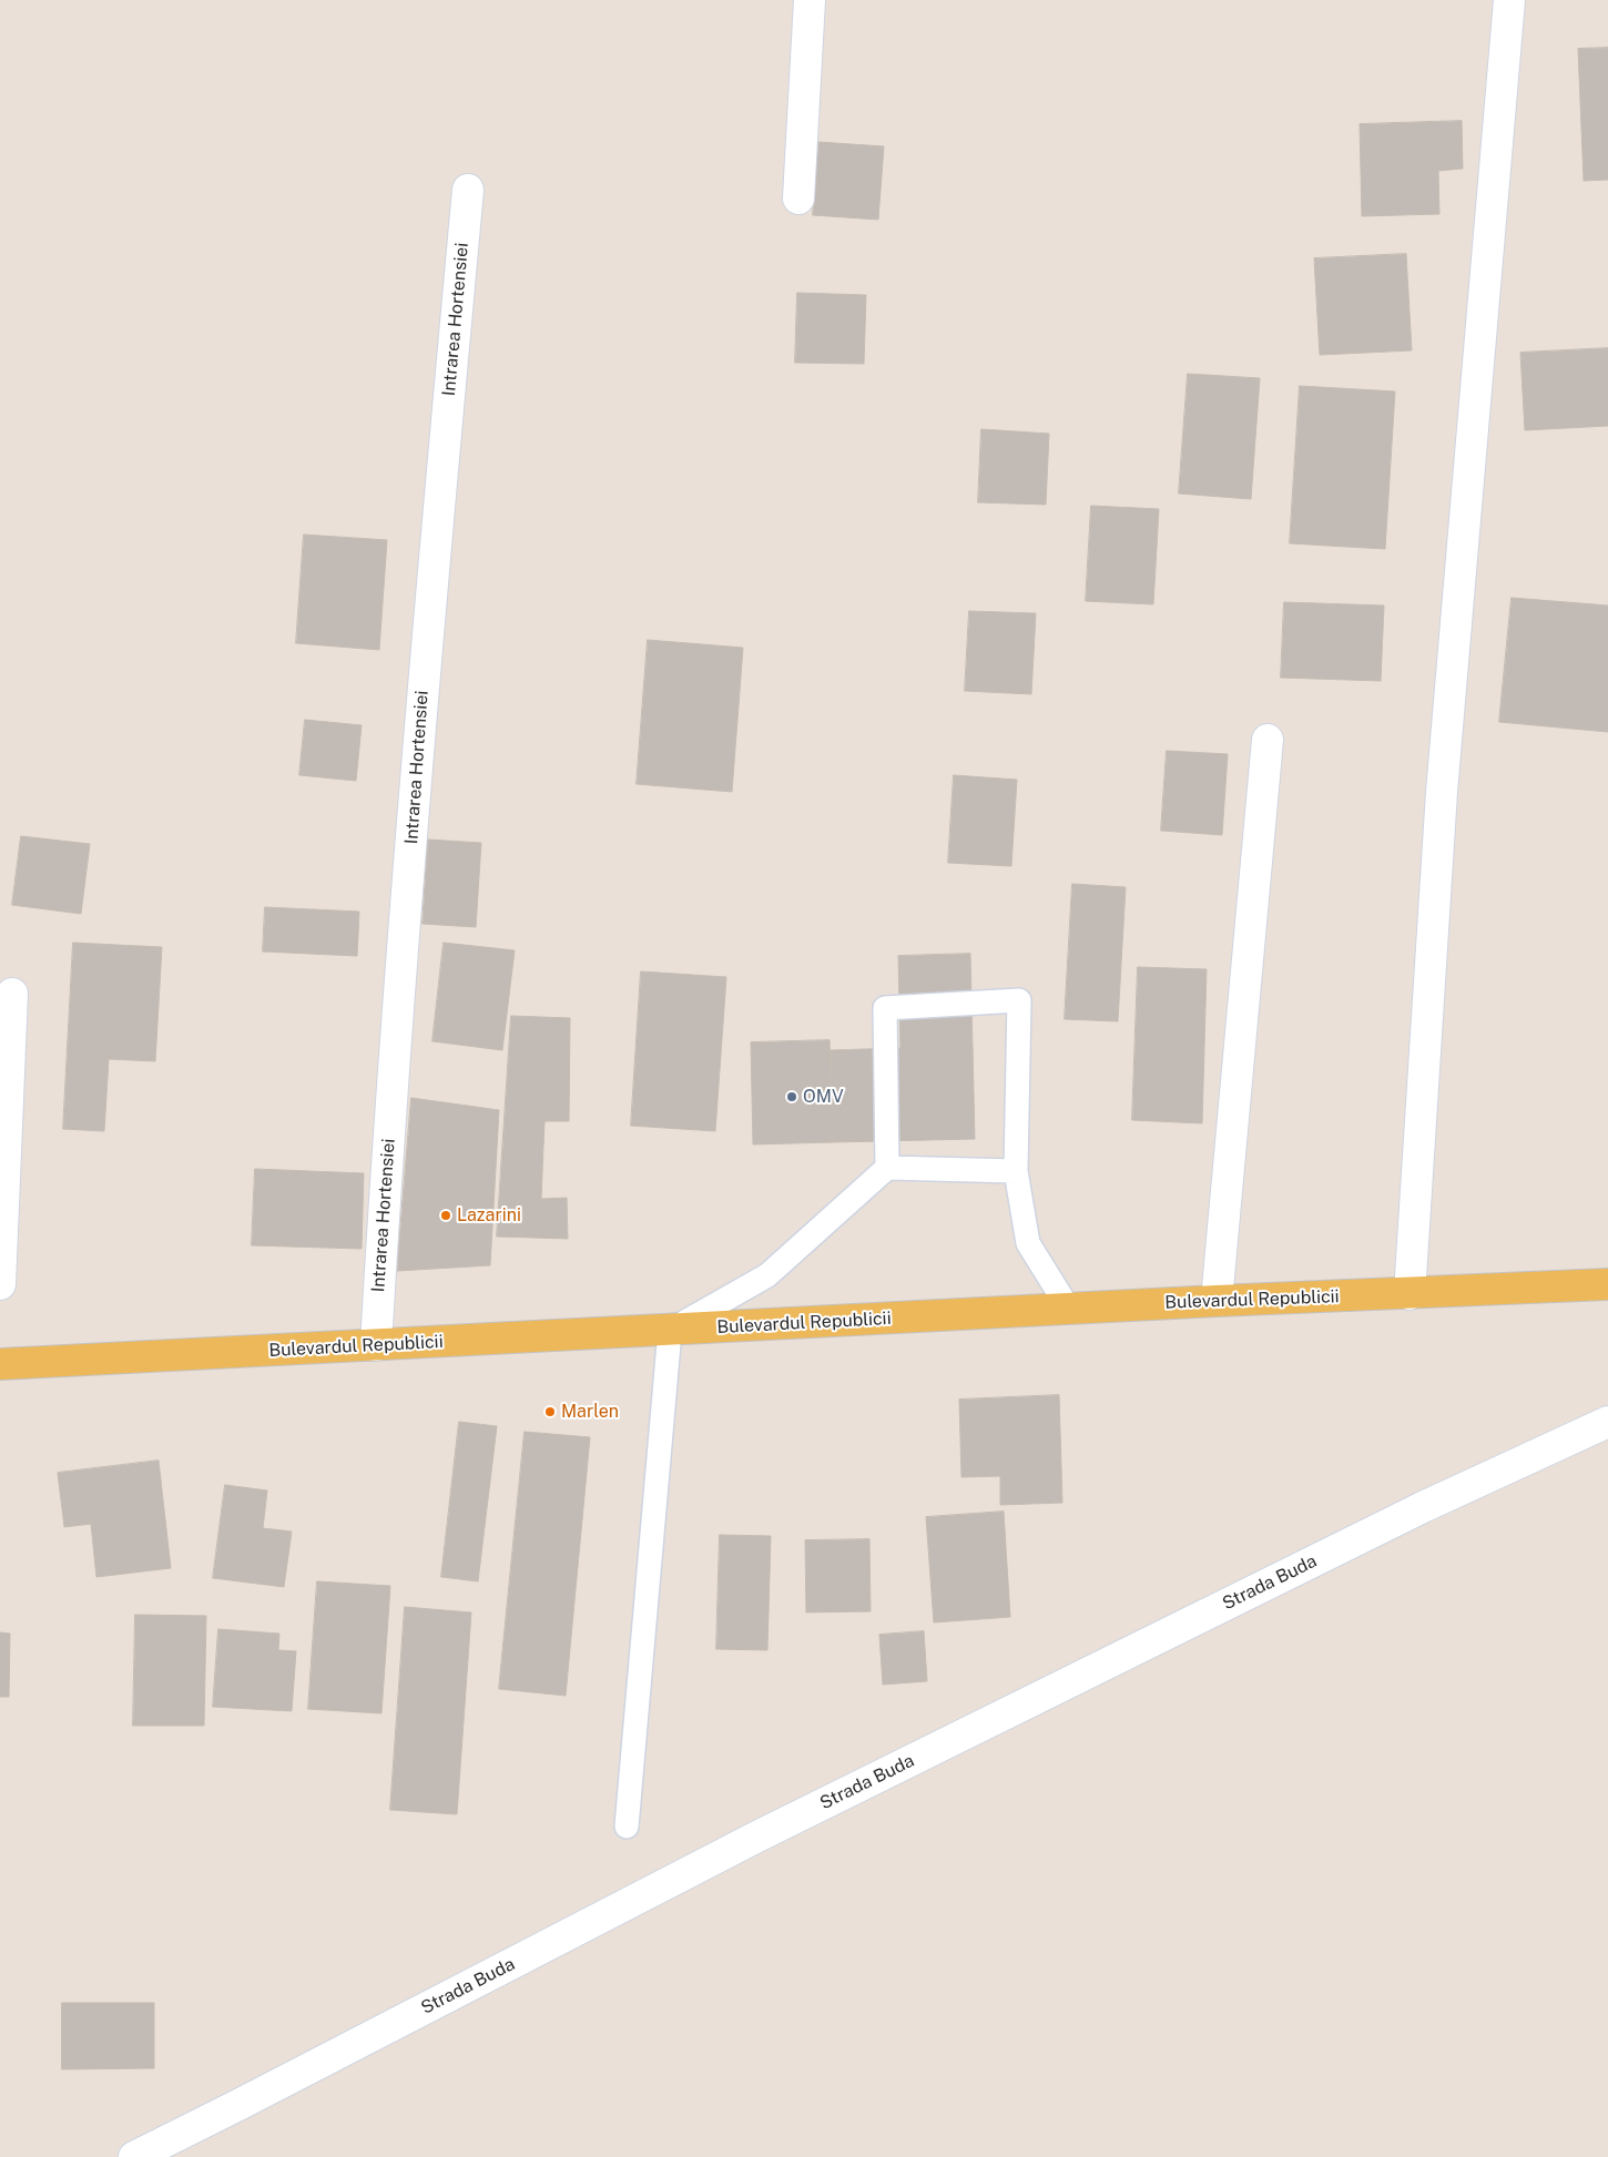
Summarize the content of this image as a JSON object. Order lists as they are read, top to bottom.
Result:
{
  "streets": {
    "main road": ["Bulevardul Republicii"],
    "street": ["Intrarea Hortensiei", "Strada Buda"]
  },
  "crossings": [
    ["Intrarea Hortensiei", "Bulevardul Republicii"]
  ],
  "places": ["OMV", "Lazarini", "Marlen"]
}
